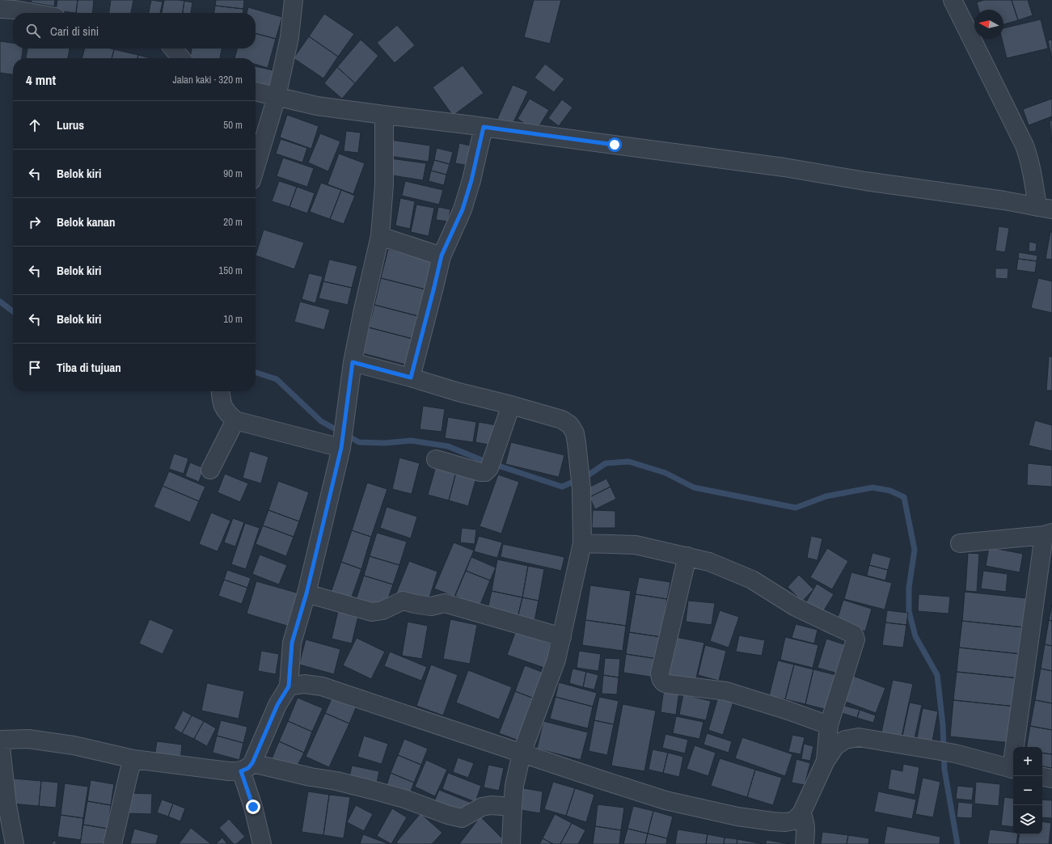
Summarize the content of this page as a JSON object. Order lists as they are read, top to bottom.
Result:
{
  "north": "left",
  "page": {
    "search": "Cari di sini",
    "heading": ["4 mnt", "Jalan kaki · 320 m"],
    "list": [
      ["Lurus", "50 m"],
      ["Belok kiri", "90 m"],
      ["Belok kanan", "20 m"],
      ["Belok kiri", "150 m"],
      ["Belok kiri", "10 m"],
      "Tiba di tujuan"
    ],
    "map_buttons": ["+", "−"]
  }
}
